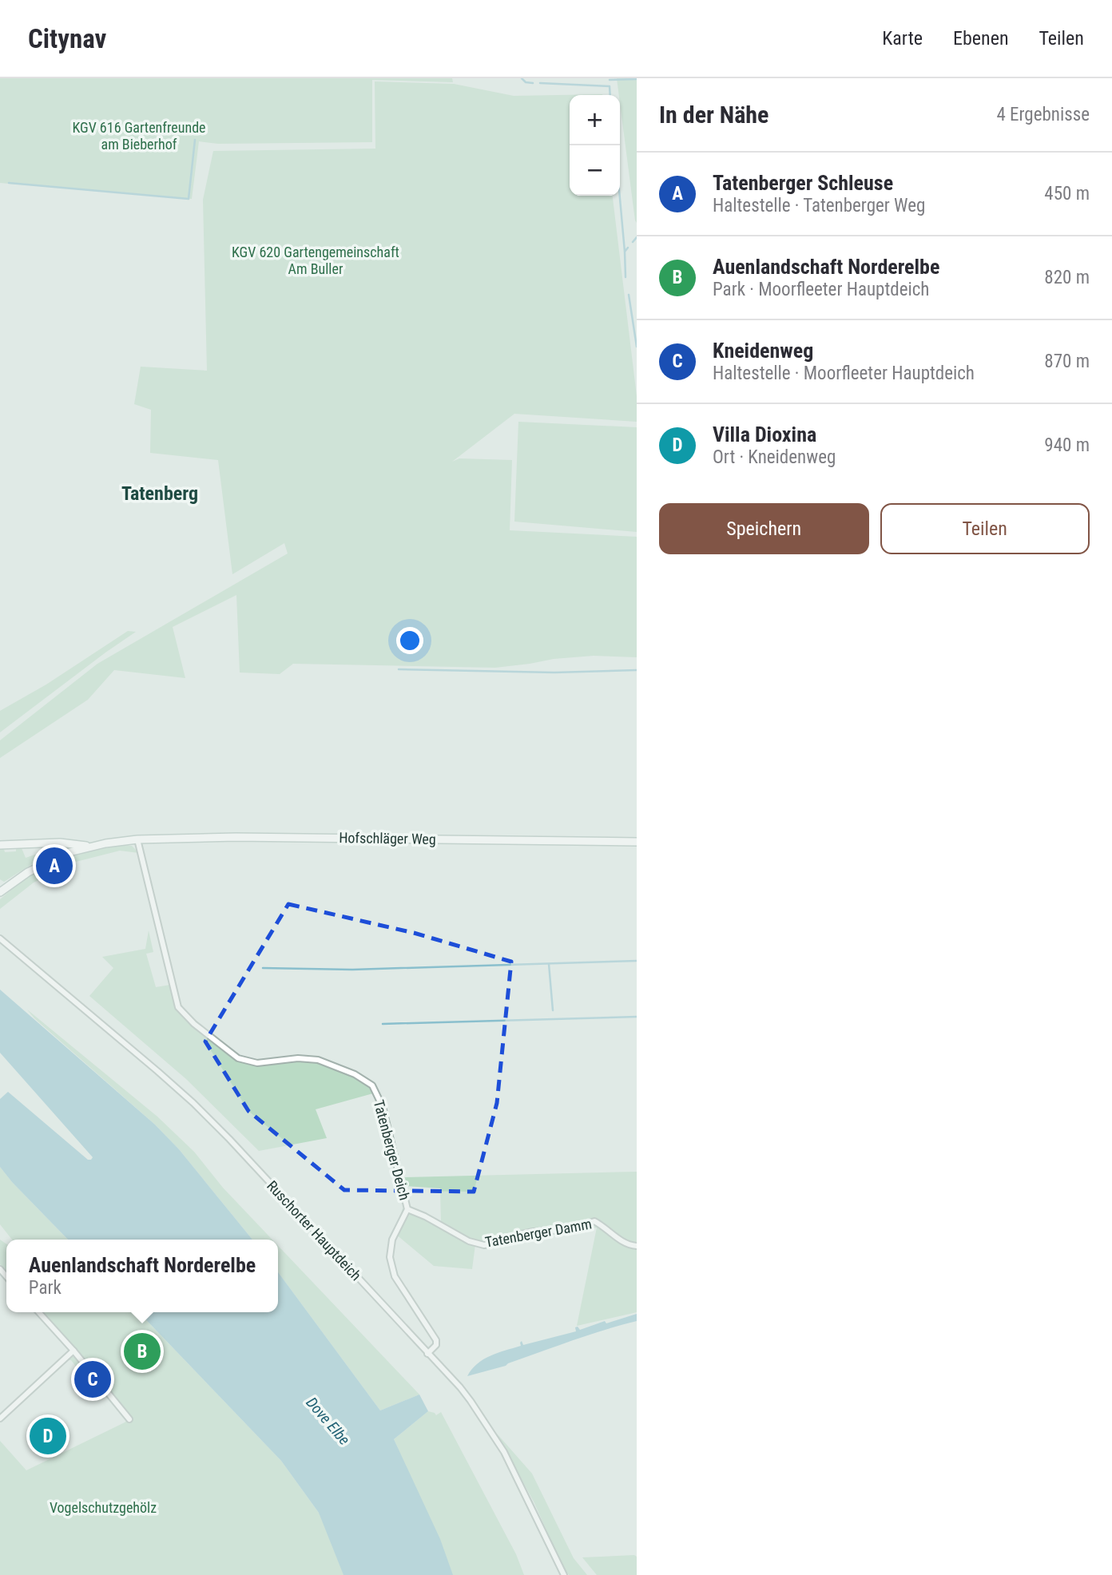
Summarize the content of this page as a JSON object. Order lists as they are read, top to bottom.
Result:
{
  "streets": {
    "street": [
      "Hofschläger Weg",
      "Tatenberger Deich",
      "Ruschorter Hauptdeich",
      "Tatenberger Damm"
    ]
  },
  "crossings": [
    ["Hofschläger Weg", "Tatenberger Deich"],
    ["Tatenberger Deich", "Ruschorter Hauptdeich"],
    ["Tatenberger Deich", "Tatenberger Damm"]
  ],
  "districts": ["Tatenberg"],
  "water": ["Dove Elbe"],
  "parks": ["KGV 616 Gartenfreunde am Bieberhof", "KGV 620 Gartengemeinschaft Am Buller", "Vogelschutzgehölz"],
  "page": {
    "header": "Citynav",
    "nav": ["Karte", "Ebenen", "Teilen"],
    "heading": ["In der Nähe", "4 Ergebnisse"],
    "map_buttons": ["+", "−"],
    "list": [
      {
        "mark": "A",
        "name": "Tatenberger Schleuse",
        "note": "Haltestelle · Tatenberger Weg",
        "value": "450 m"
      },
      {
        "mark": "B",
        "name": "Auenlandschaft Norderelbe",
        "note": "Park · Moorfleeter Hauptdeich",
        "value": "820 m"
      },
      {
        "mark": "C",
        "name": "Kneidenweg",
        "note": "Haltestelle · Moorfleeter Hauptdeich",
        "value": "870 m"
      },
      {
        "mark": "D",
        "name": "Villa Dioxina",
        "note": "Ort · Kneidenweg",
        "value": "940 m"
      }
    ],
    "buttons": ["Speichern", "Teilen"],
    "pins": [
      "A",
      "B",
      "C",
      "D"
    ],
    "popup": ["Auenlandschaft Norderelbe", "Park"]
  }
}
